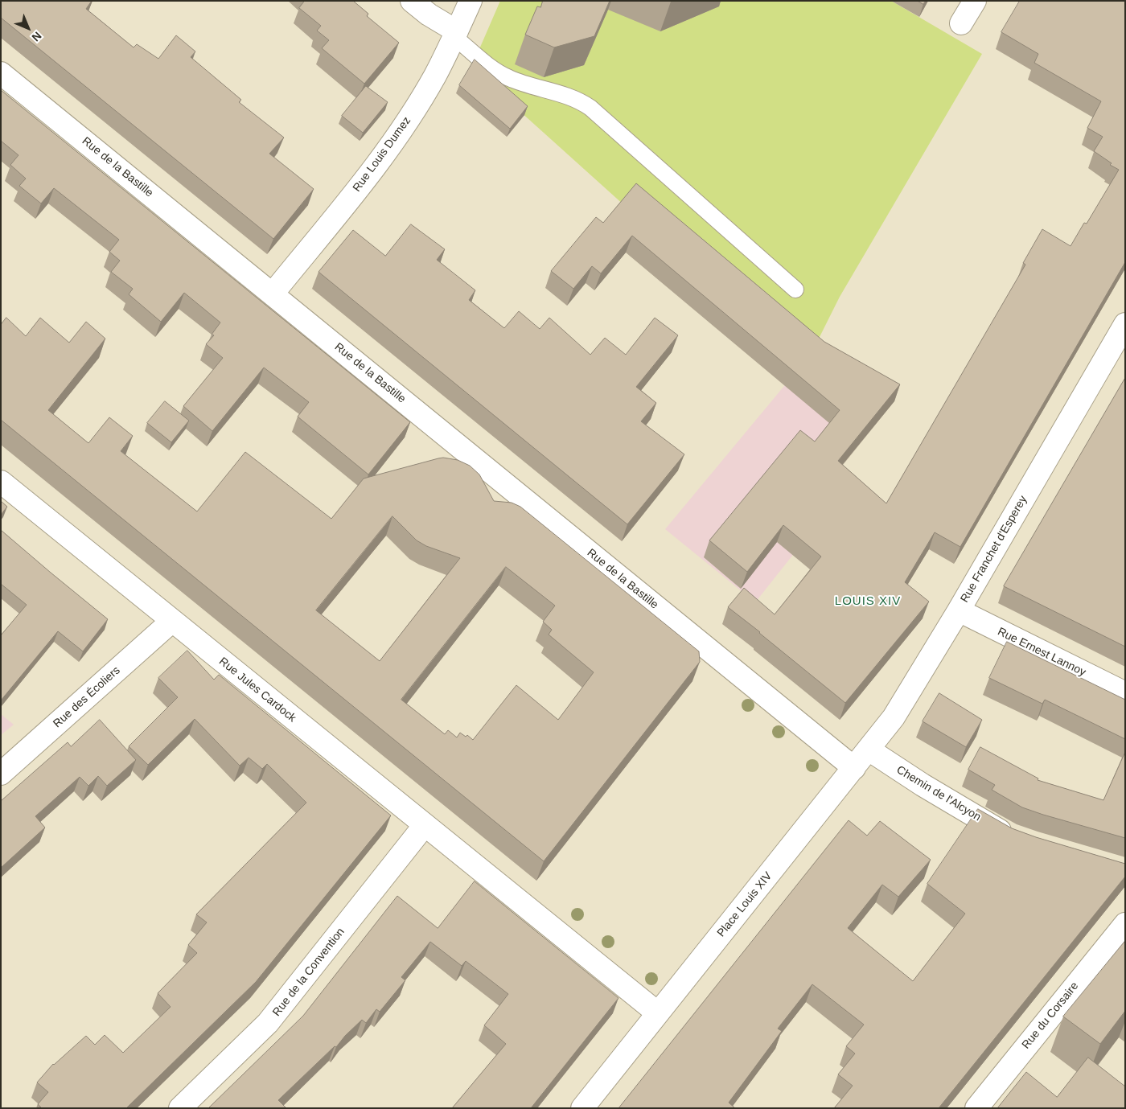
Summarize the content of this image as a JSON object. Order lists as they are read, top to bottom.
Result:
{
  "streets": {
    "street": [
      "Rue Louis Dumez",
      "Rue de la Bastille",
      "Rue Franchet d'Esperey",
      "Rue Ernest Lannoy",
      "Rue Jules Cardock",
      "Rue des Écoliers",
      "Chemin de l'Alcyon",
      "Place Louis XIV",
      "Rue de la Convention",
      "Rue du Corsaire"
    ]
  },
  "crossings": [
    ["Rue Louis Dumez", "Rue de la Bastille"],
    ["Rue de la Bastille", "Rue Franchet d'Esperey"],
    ["Rue de la Bastille", "Place Louis XIV"],
    ["Rue Franchet d'Esperey", "Rue Ernest Lannoy"],
    ["Rue Franchet d'Esperey", "Chemin de l'Alcyon"],
    ["Rue Franchet d'Esperey", "Place Louis XIV"],
    ["Rue Jules Cardock", "Rue des Écoliers"],
    ["Rue Jules Cardock", "Place Louis XIV"],
    ["Rue Jules Cardock", "Rue de la Convention"]
  ],
  "districts": ["LOUIS XIV"],
  "north": "bottom right"
}
